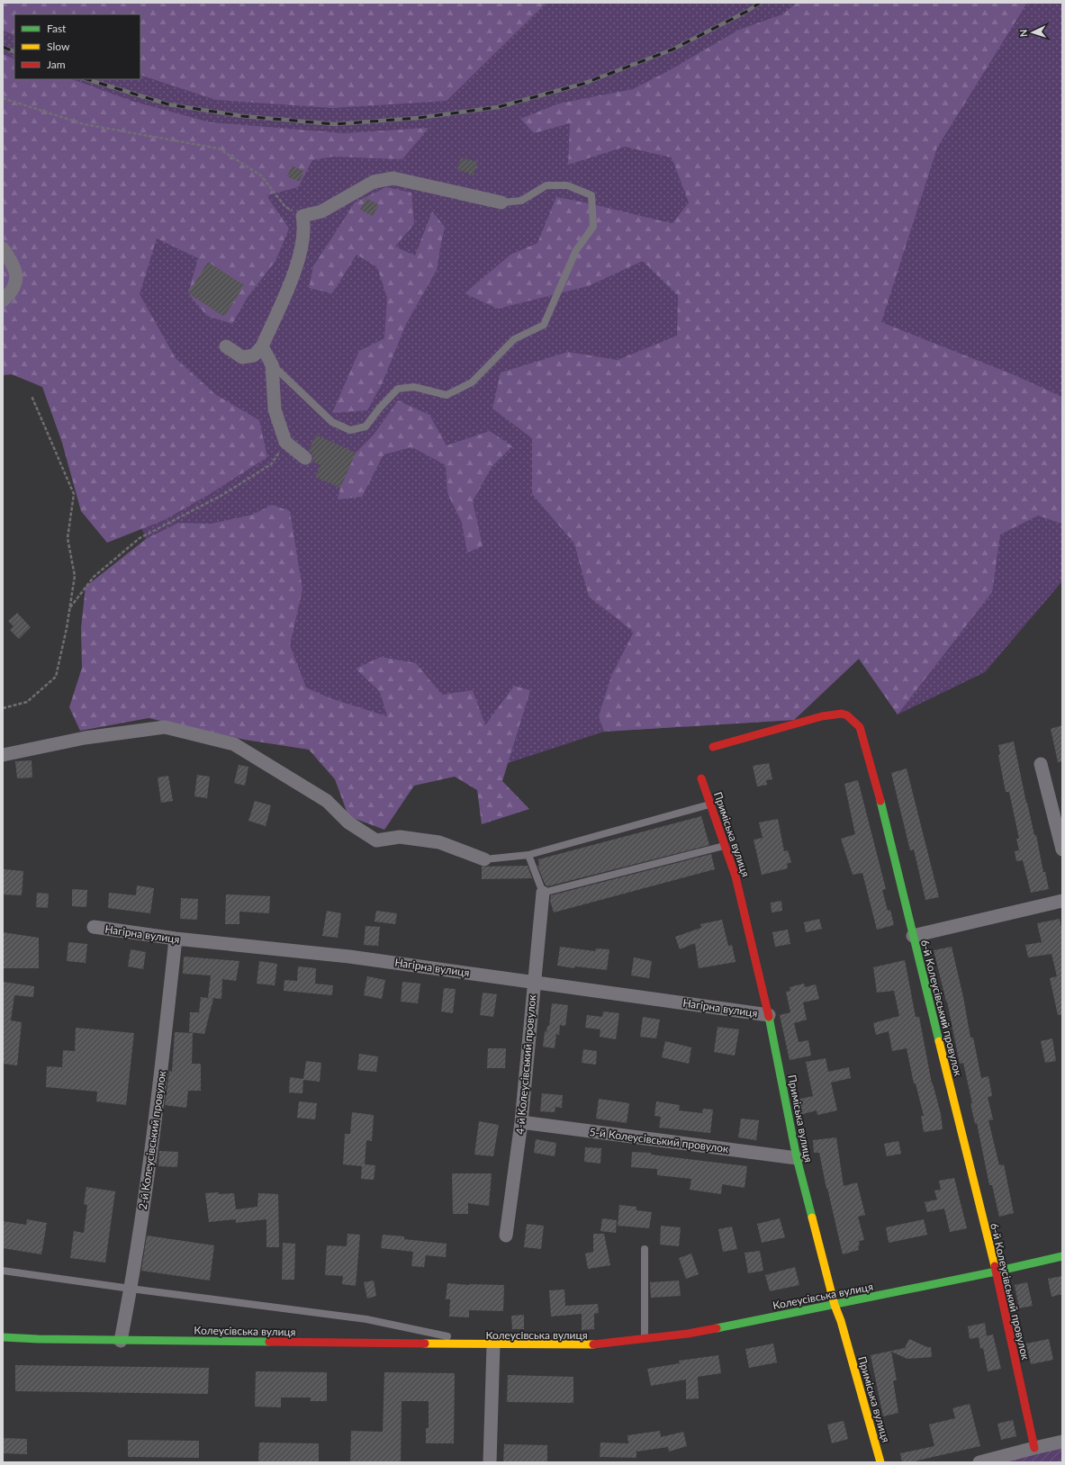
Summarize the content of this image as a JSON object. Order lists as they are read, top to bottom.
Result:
{
  "streets": {
    "street": [
      "Приміська вулиця",
      "Нагірна вулиця",
      "6-й Колеусівський провулок",
      "4-й Колеусівський провулок",
      "2-й Колеусівський провулок",
      "5-й Колеусівський провулок",
      "Колеусівська вулиця"
    ]
  },
  "crossings": [
    ["Приміська вулиця", "Нагірна вулиця"],
    ["Приміська вулиця", "5-й Колеусівський провулок"],
    ["Приміська вулиця", "Колеусівська вулиця"],
    ["Нагірна вулиця", "4-й Колеусівський провулок"],
    ["Нагірна вулиця", "2-й Колеусівський провулок"],
    ["6-й Колеусівський провулок", "Колеусівська вулиця"],
    ["4-й Колеусівський провулок", "5-й Колеусівський провулок"],
    ["2-й Колеусівський провулок", "Колеусівська вулиця"]
  ],
  "legend": ["Fast", "Slow", "Jam"],
  "north": "left"
}
